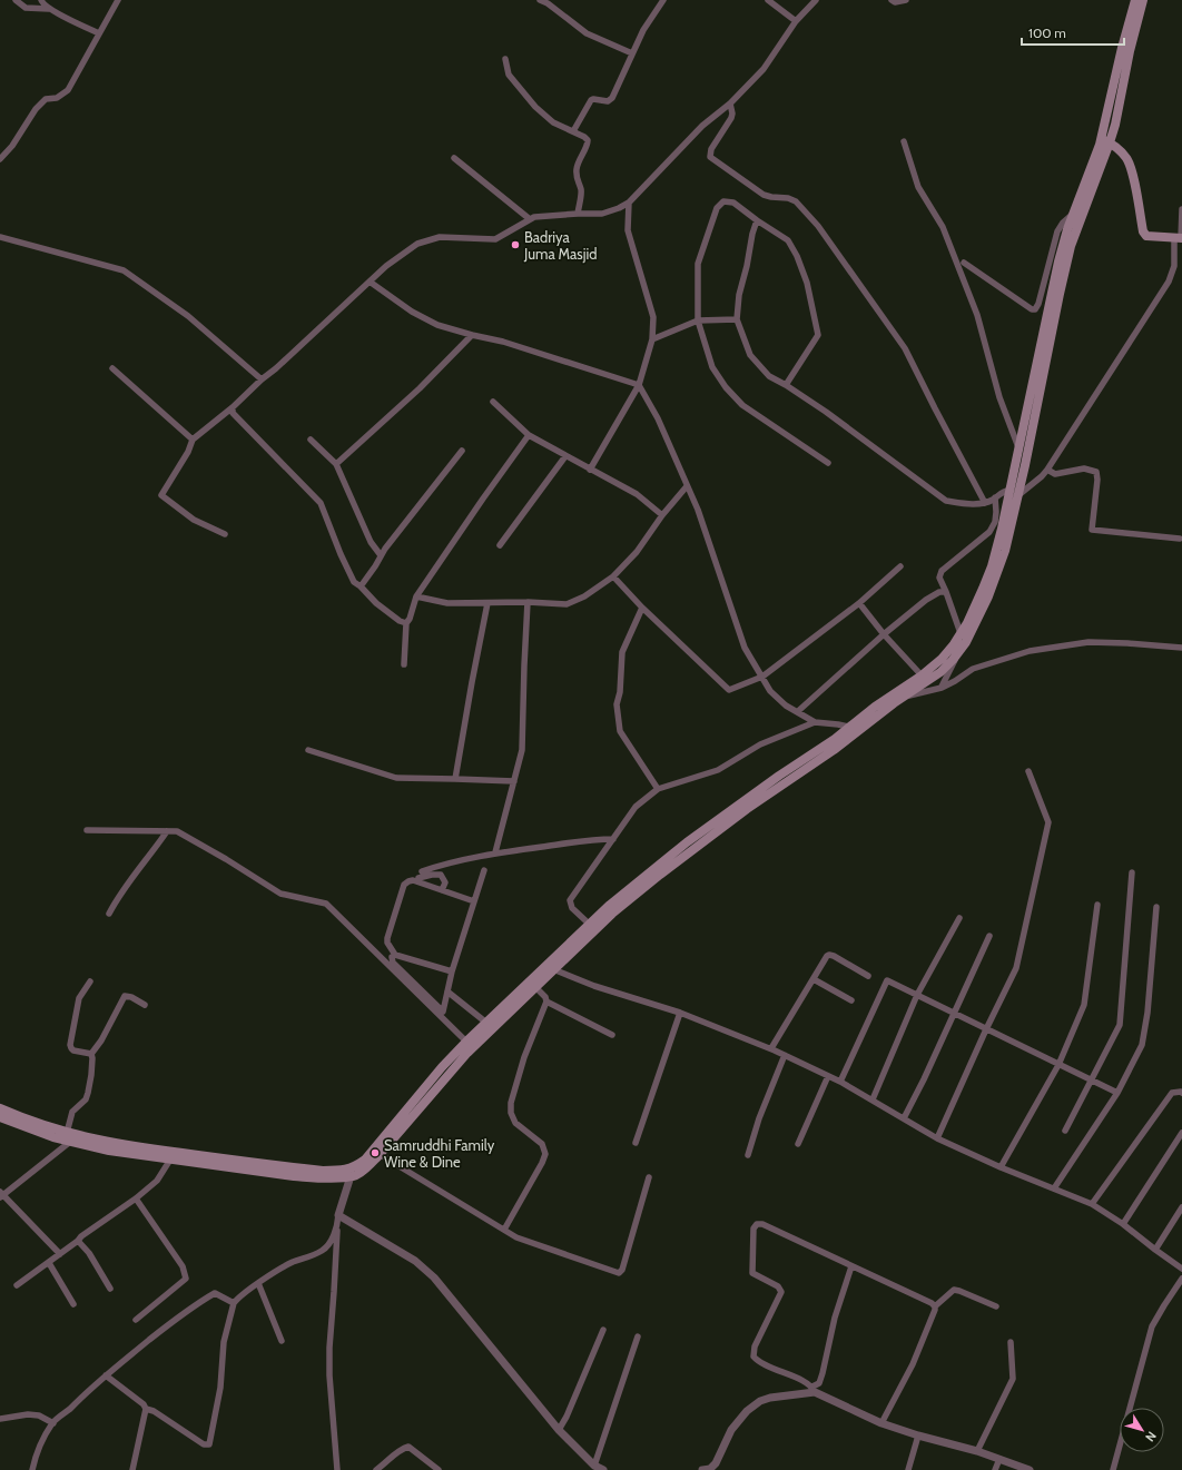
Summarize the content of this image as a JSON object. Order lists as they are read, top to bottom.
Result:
{
  "places": ["Badriya Juma Masjid", "Samruddhi Family Wine & Dine"],
  "scale_bar": "100 m",
  "north": "bottom right"
}
